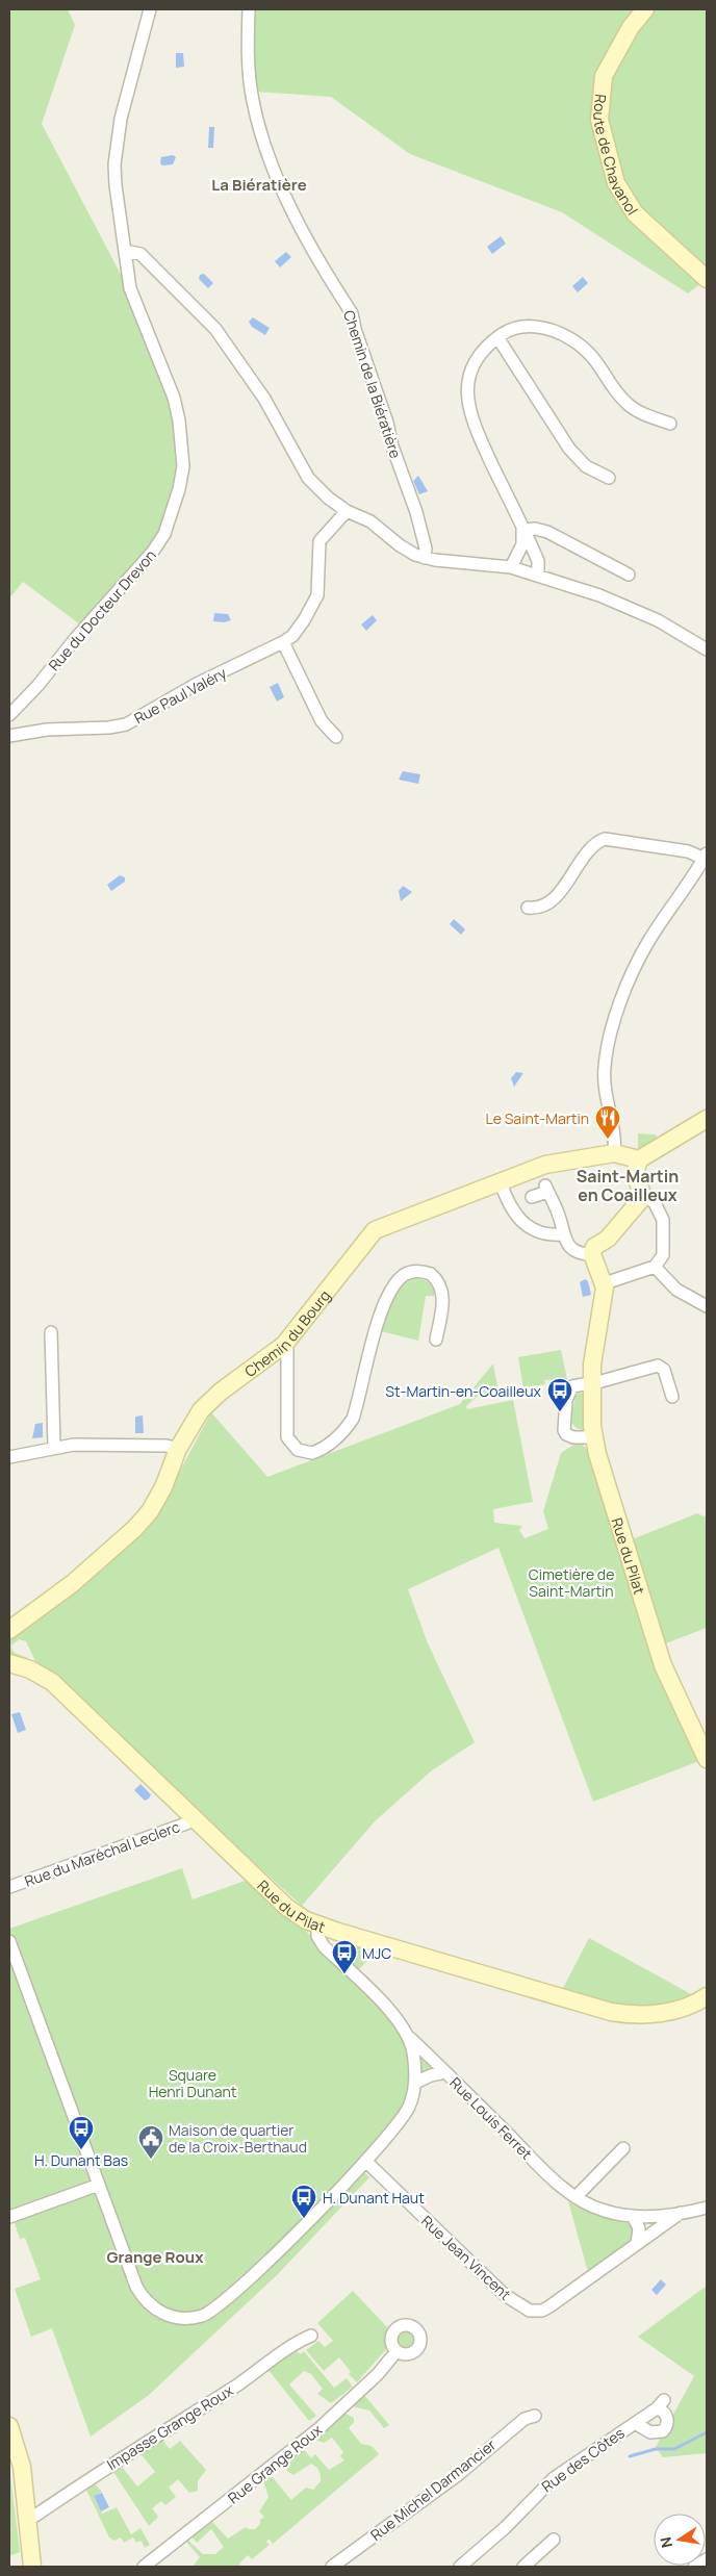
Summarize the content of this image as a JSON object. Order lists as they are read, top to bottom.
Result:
{
  "streets": {
    "main road": ["Route de Chavanol", "Chemin du Bourg", "Rue du Pilat"],
    "street": [
      "Chemin de la Biératière",
      "Rue du Docteur Drevon",
      "Rue Paul Valéry",
      "Rue du Maréchal Leclerc",
      "Rue Louis Ferret",
      "Rue Jean Vincent",
      "Impasse Grange Roux",
      "Rue des Côtes",
      "Rue Grange Roux",
      "Rue Michel Darmancier"
    ]
  },
  "crossings": [
    ["Rue du Pilat", "Rue du Maréchal Leclerc"],
    ["Rue Louis Ferret", "Rue Jean Vincent"]
  ],
  "districts": ["La Biératière", "Saint-Martin en Coailleux", "Grange Roux"],
  "parks": ["Cimetière de Saint-Martin", "Square Henri Dunant"],
  "places": {
    "restaurant": ["Le Saint-Martin"],
    "bus stop": [
      "St-Martin-en-Coailleux",
      "MJC",
      "H. Dunant Bas",
      "H. Dunant Haut"
    ],
    "public building": ["Maison de quartier de la Croix-Berthaud"]
  },
  "north": "left"
}
